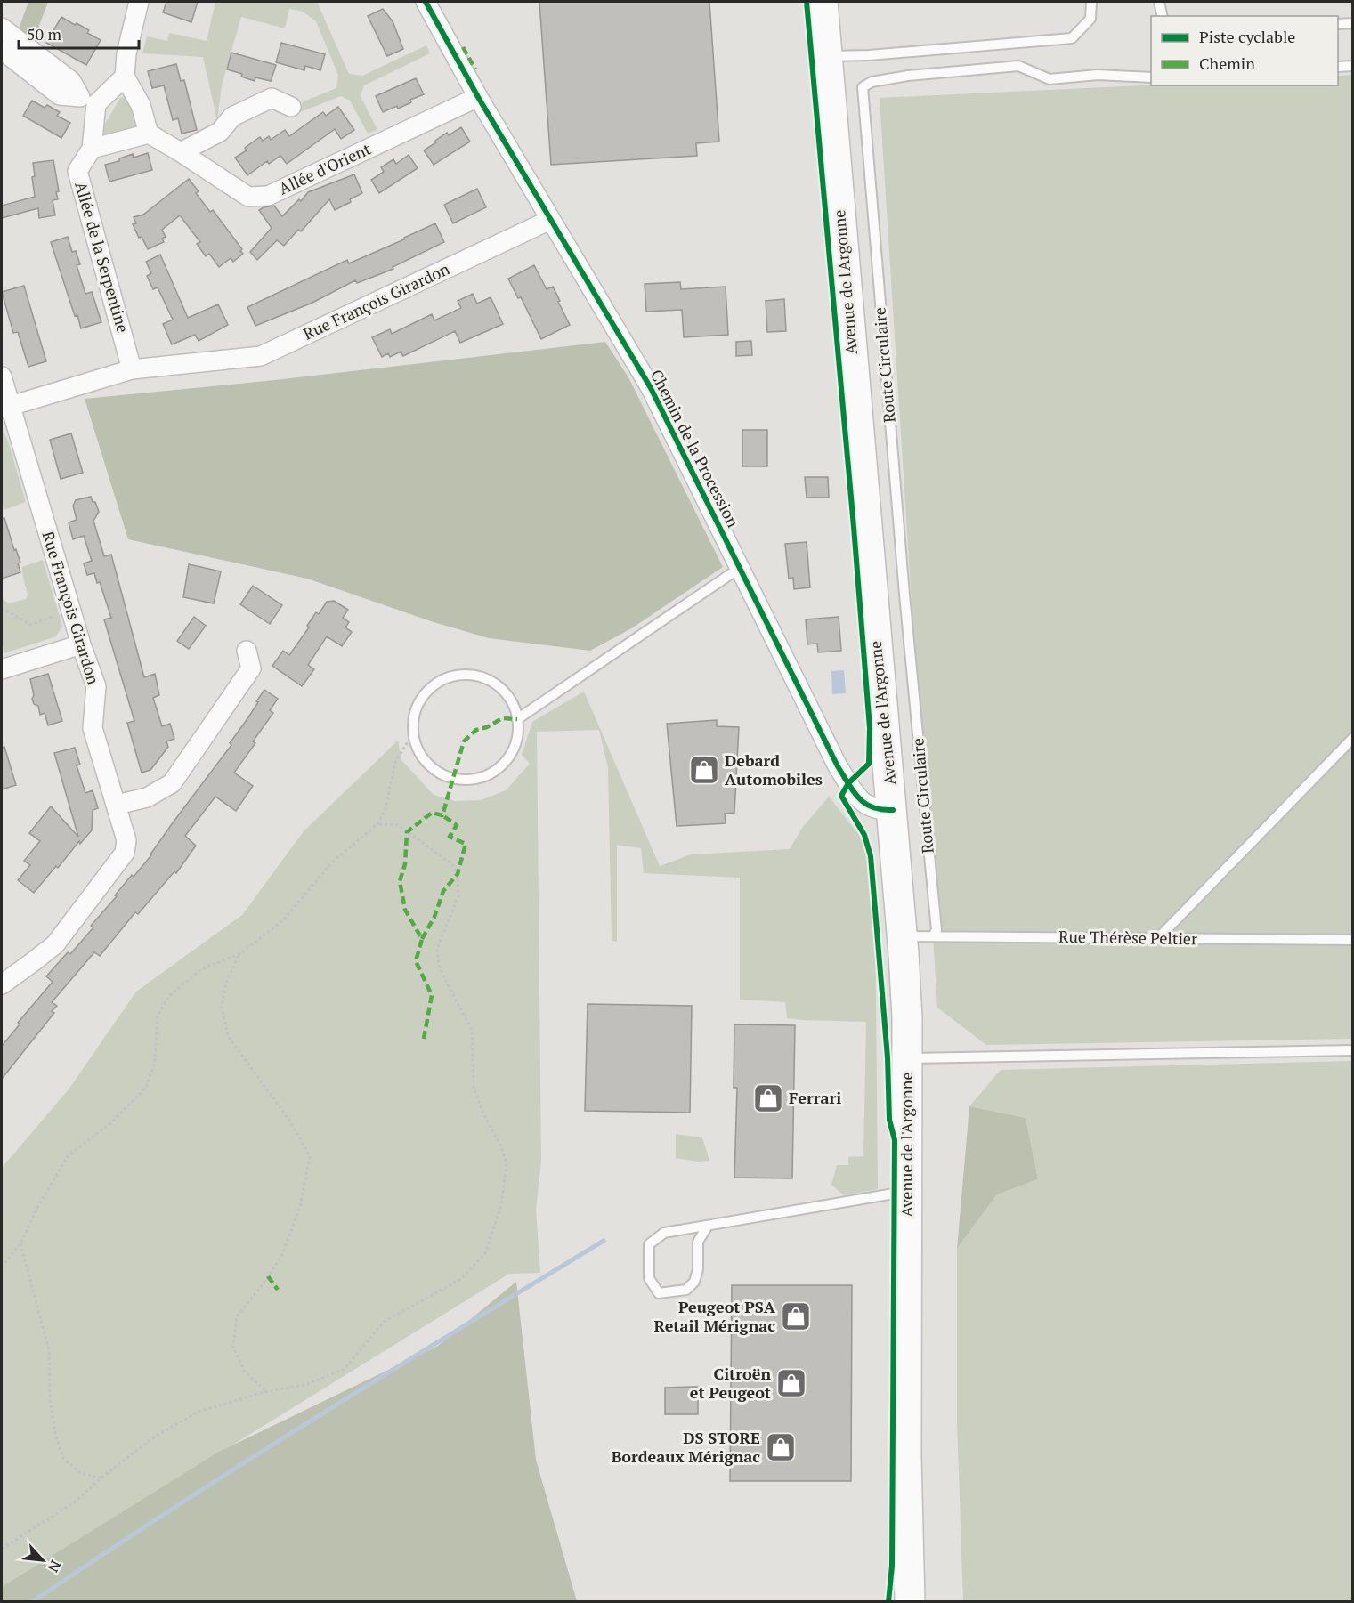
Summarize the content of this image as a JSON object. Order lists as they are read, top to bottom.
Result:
{
  "streets": {
    "main road": ["Avenue de l'Argonne"],
    "street": [
      "Allée d'Orient",
      "Allée de la Serpentine",
      "Rue François Girardon",
      "Chemin de la Procession"
    ],
    "lane": ["Route Circulaire", "Rue Thérèse Peltier"]
  },
  "crossings": [
    ["Allée d'Orient", "Chemin de la Procession"],
    ["Allée de la Serpentine", "Rue François Girardon"],
    ["Avenue de l'Argonne", "Chemin de la Procession"],
    ["Avenue de l'Argonne", "Rue Thérèse Peltier"],
    ["Rue François Girardon", "Chemin de la Procession"],
    ["Route Circulaire", "Rue Thérèse Peltier"]
  ],
  "places": {
    "shop": [
      "Debard Automobiles",
      "Ferrari",
      "Peugeot PSA Retail Mérignac",
      "Citroën et Peugeot",
      "DS STORE Bordeaux Mérignac"
    ]
  },
  "legend": ["Piste cyclable", "Chemin"],
  "scale_bar": "50 m",
  "north": "bottom right"
}
